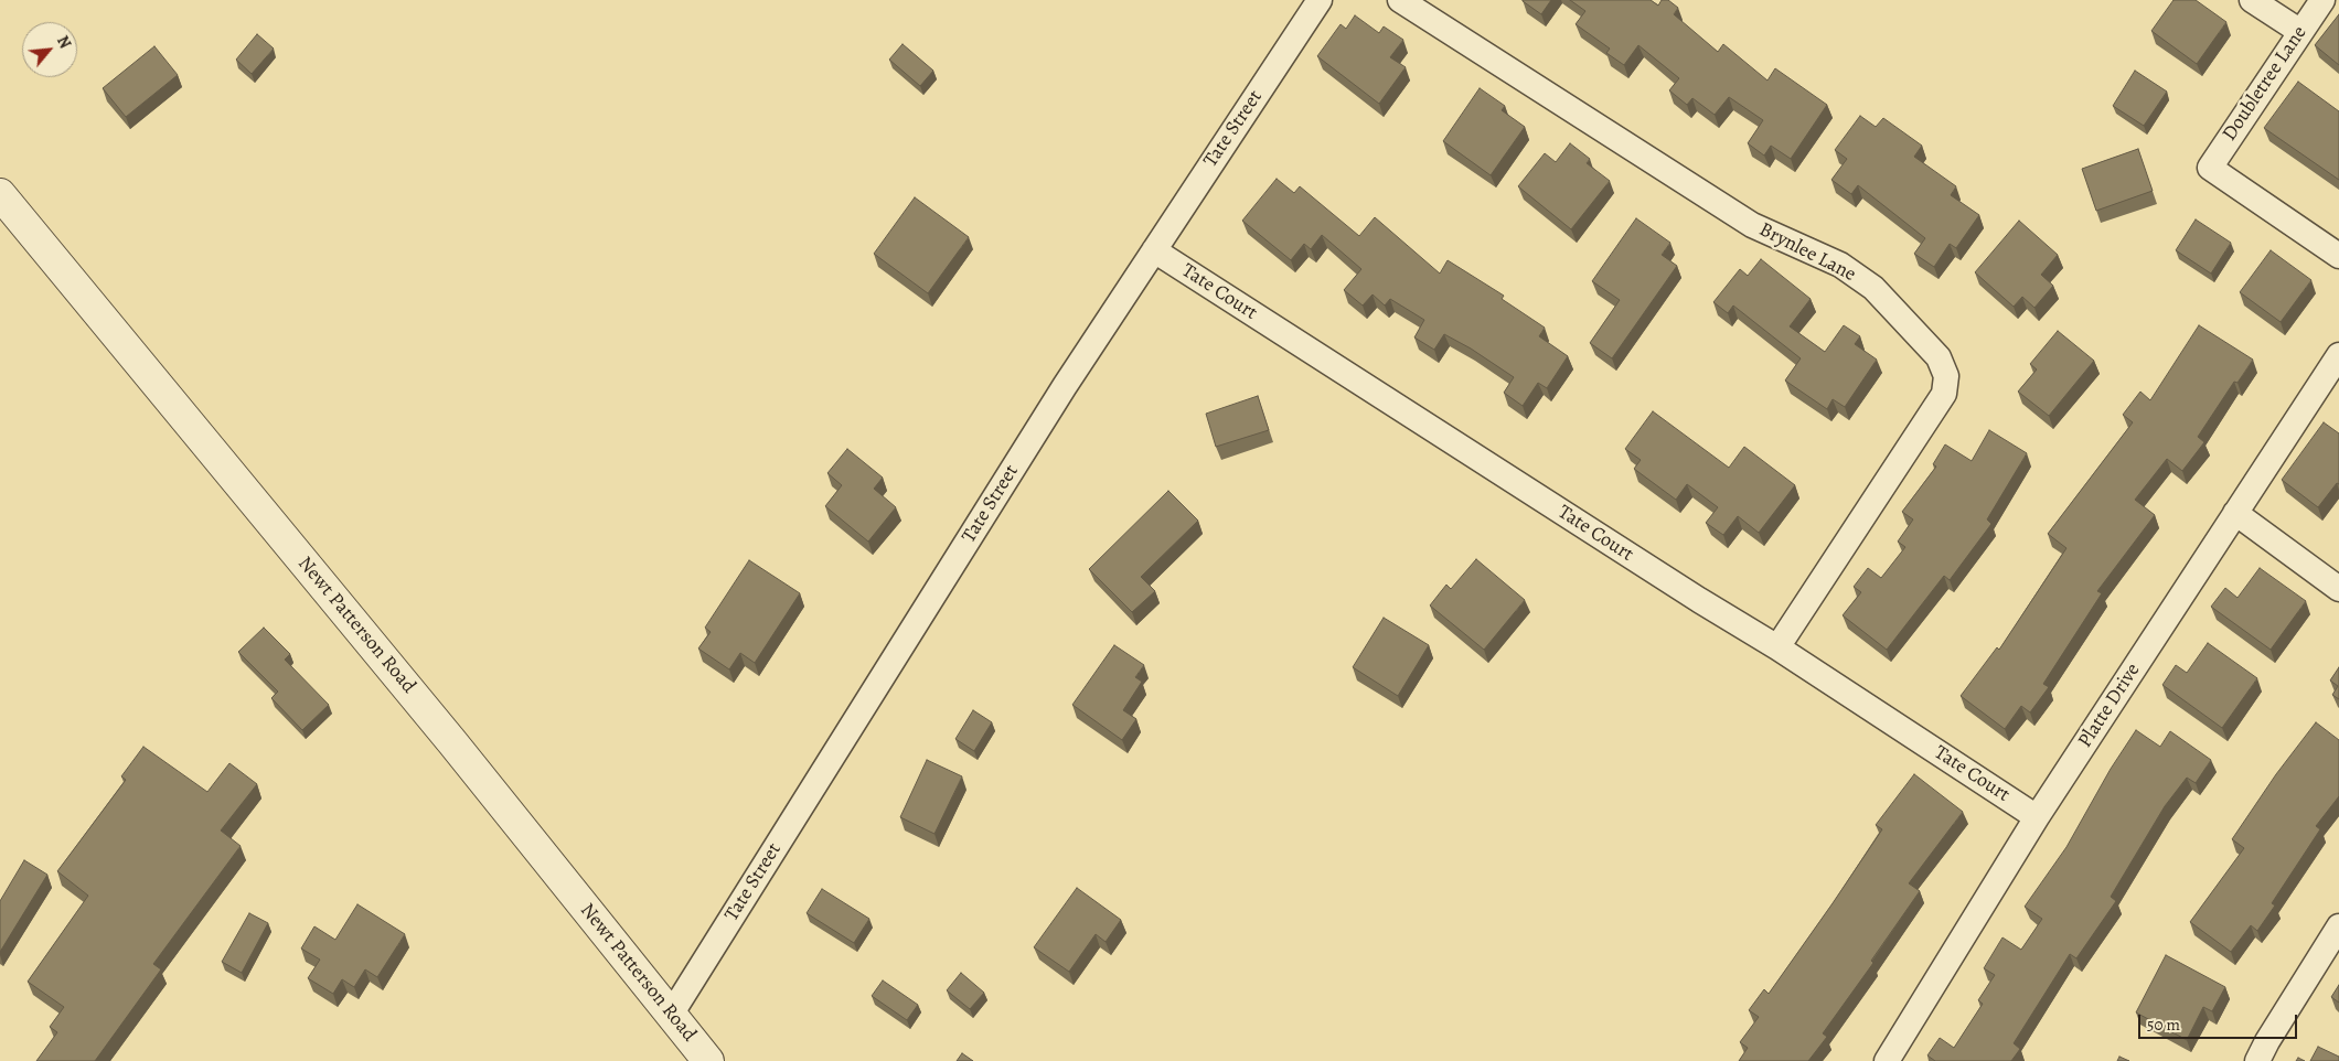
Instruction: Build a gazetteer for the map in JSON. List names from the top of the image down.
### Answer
{
  "streets": {
    "street": [
      "Doubletree Lane",
      "Tate Street",
      "Brynlee Lane",
      "Tate Court",
      "Newt Patterson Road",
      "Platte Drive"
    ]
  },
  "crossings": [
    ["Tate Street", "Tate Court"],
    ["Tate Street", "Newt Patterson Road"],
    ["Brynlee Lane", "Tate Court"],
    ["Tate Court", "Platte Drive"]
  ],
  "scale_bar": "50 m",
  "north": "top right"
}
